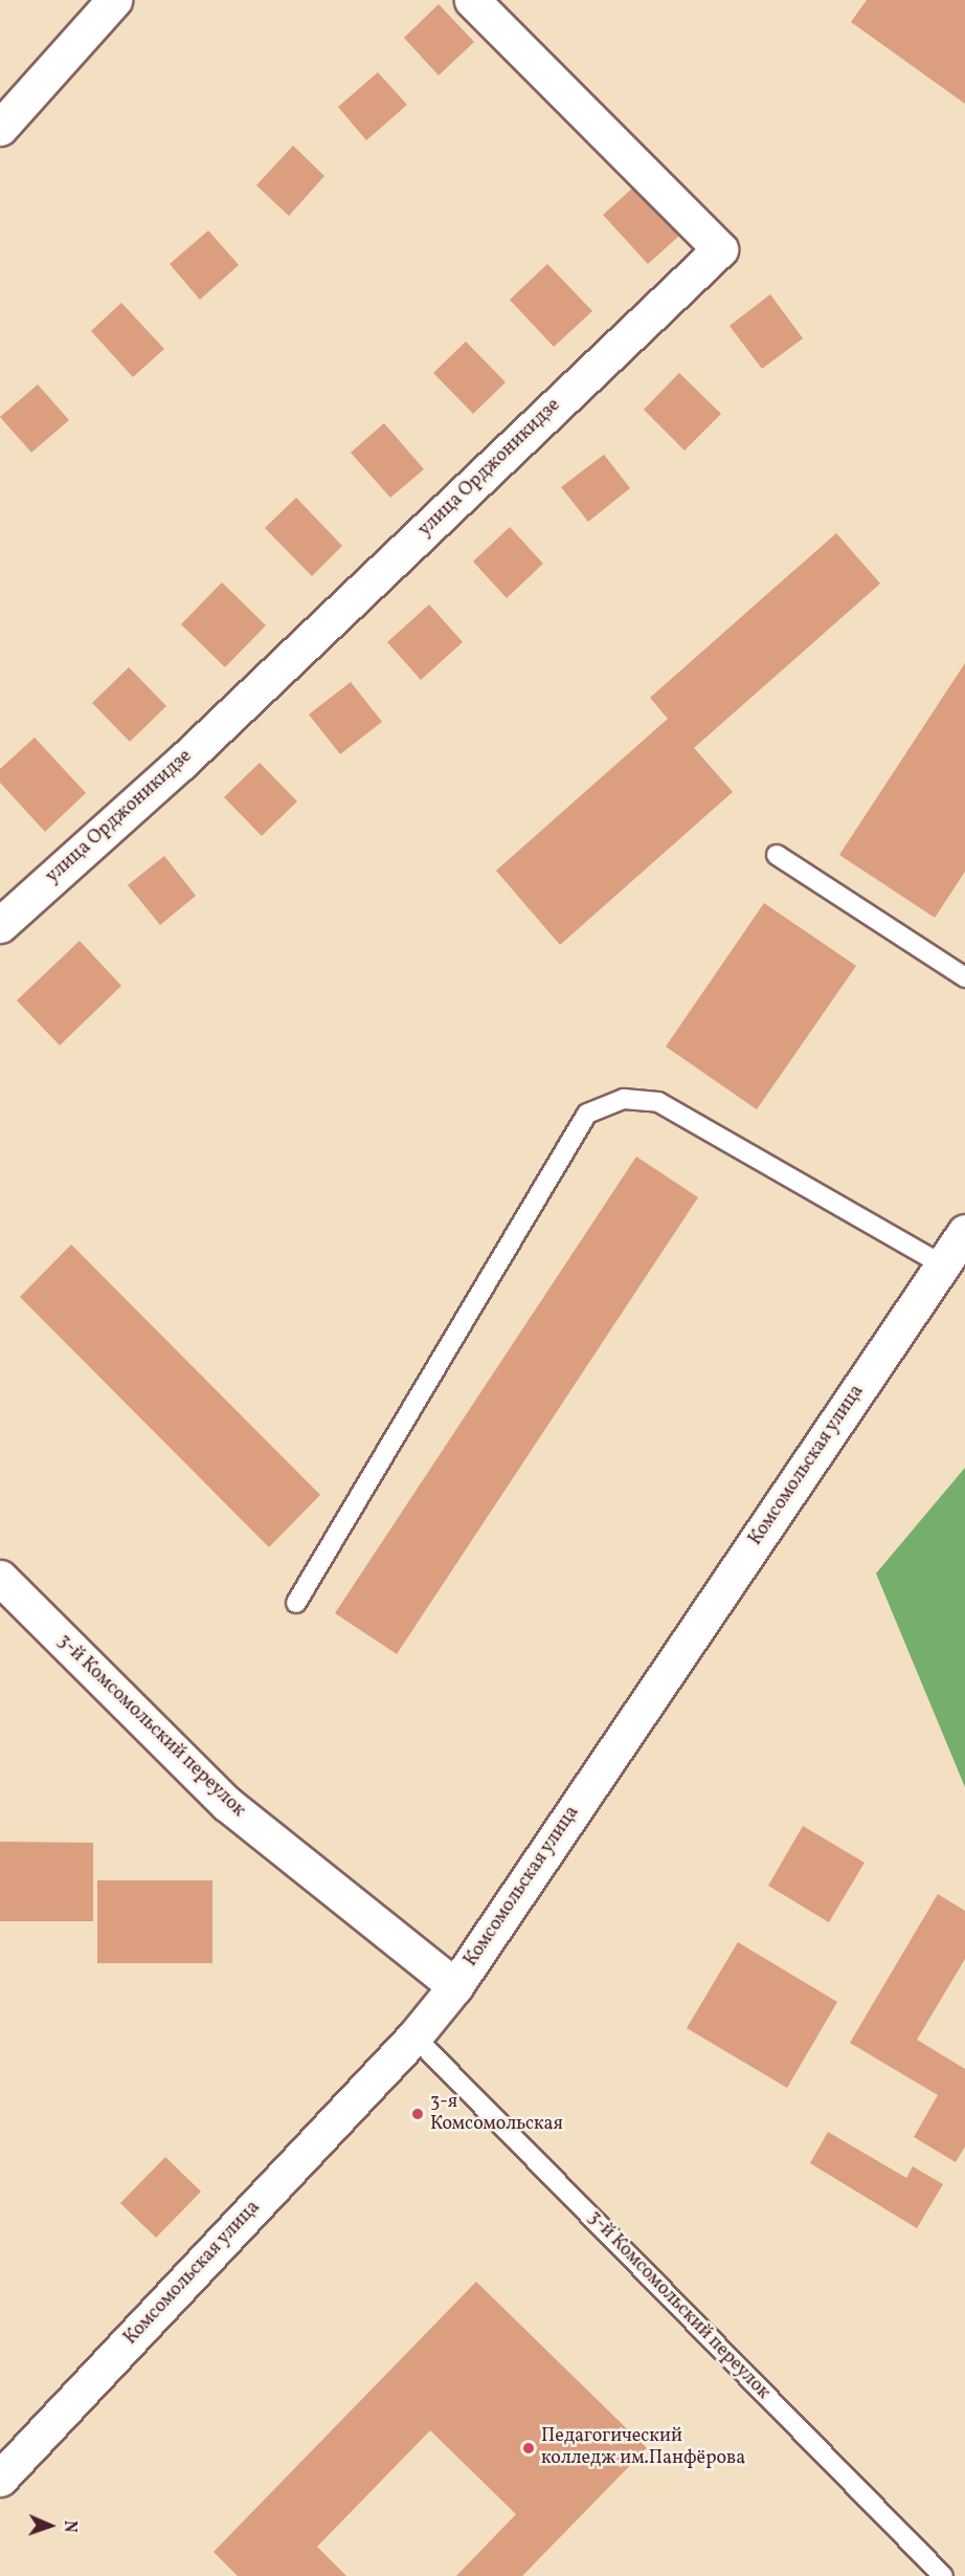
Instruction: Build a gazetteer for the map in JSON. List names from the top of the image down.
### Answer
{
  "streets": {
    "street": ["улица Орджоникидзе", "Комсомольская улица", "3-й Комсомольский переулок"]
  },
  "crossings": [
    ["Комсомольская улица", "3-й Комсомольский переулок"]
  ],
  "places": ["3-я Комсомольская", "Педагогический колледж им.Панфёрова"],
  "north": "right"
}
